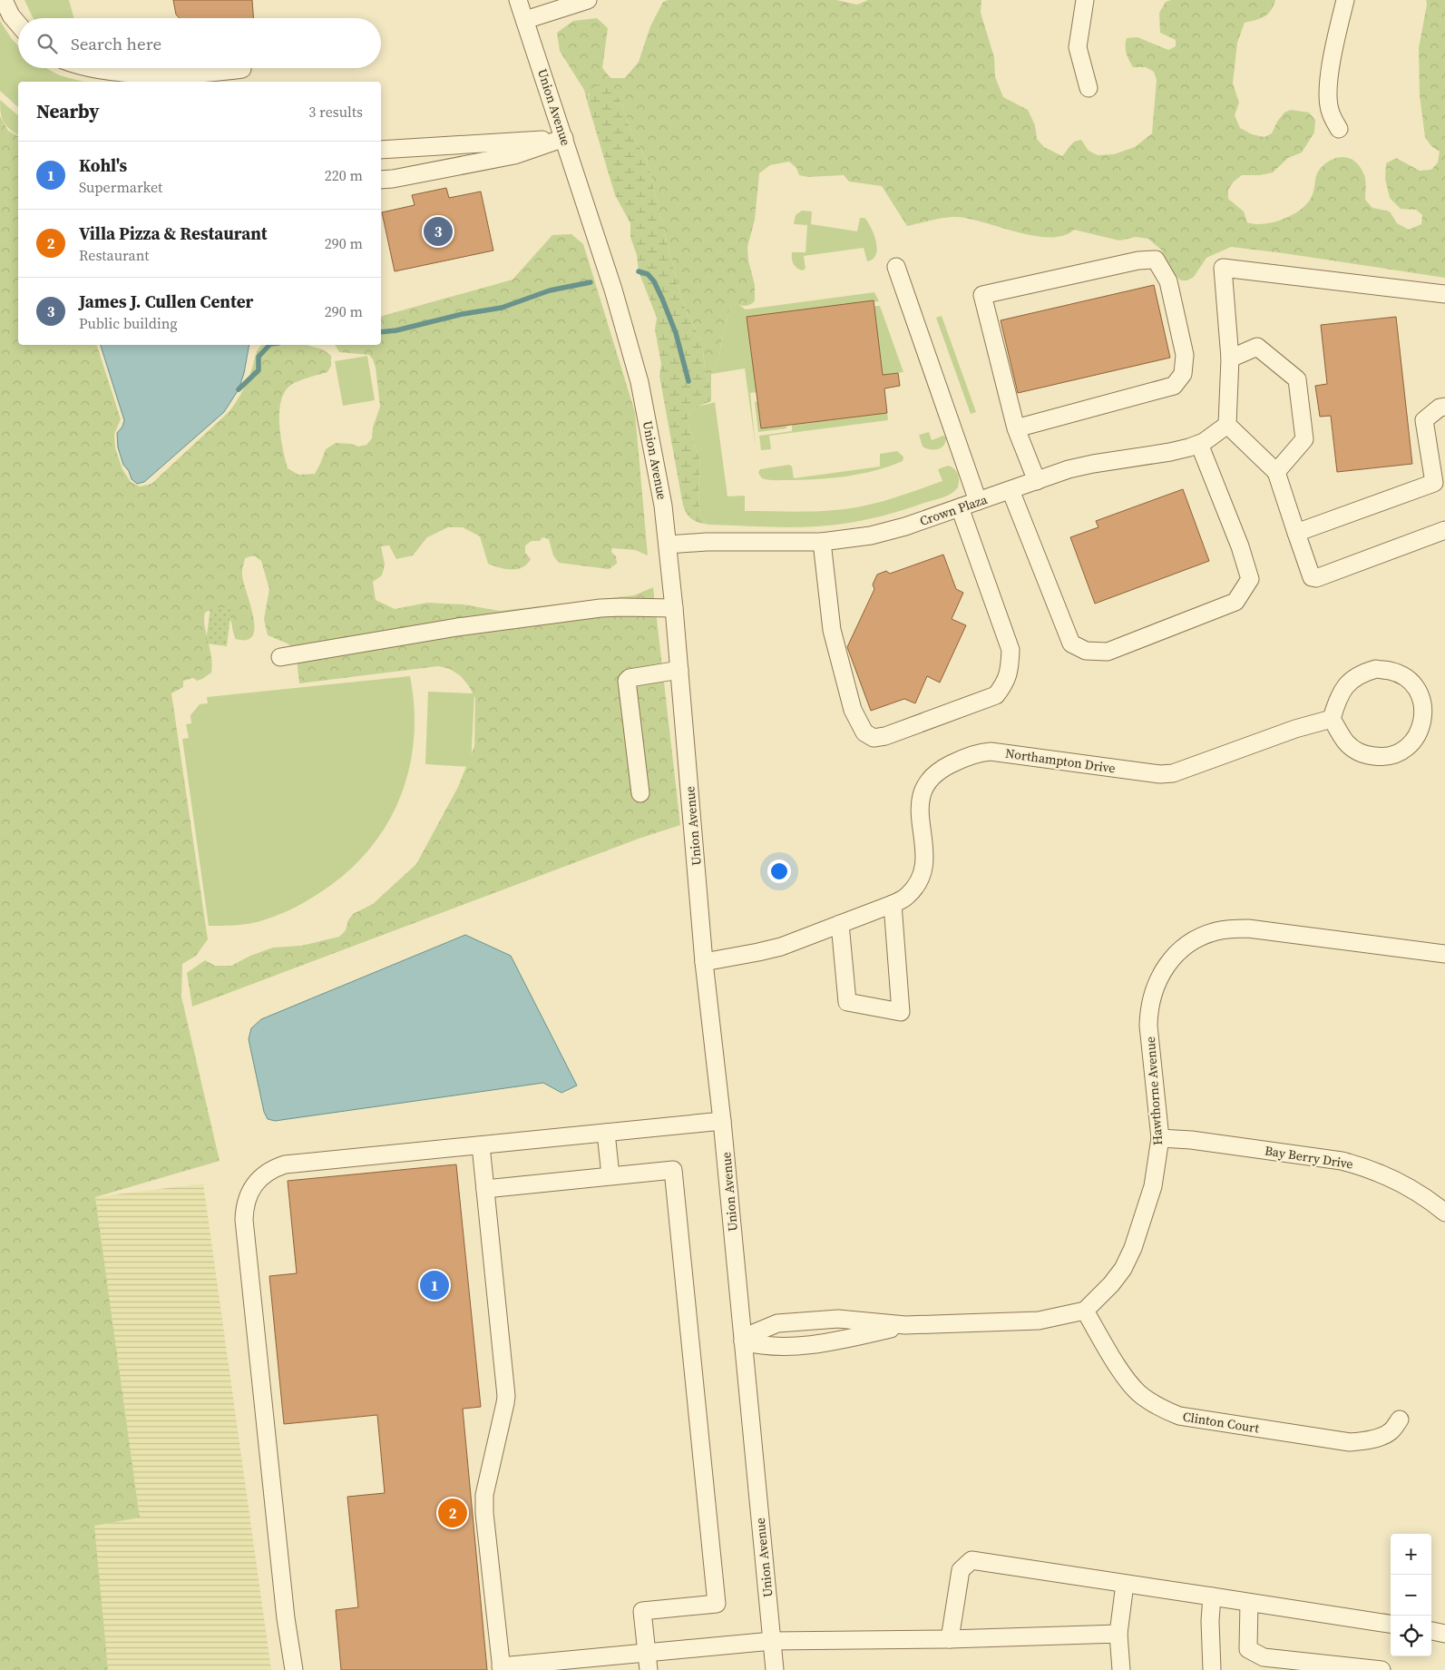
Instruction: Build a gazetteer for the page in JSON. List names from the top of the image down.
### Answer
{
  "streets": {
    "street": [
      "Union Avenue",
      "Crown Plaza",
      "Northampton Drive",
      "Hawthorne Avenue",
      "Bay Berry Drive",
      "Clinton Court"
    ]
  },
  "crossings": [
    ["Union Avenue", "Crown Plaza"],
    ["Union Avenue", "Northampton Drive"],
    ["Hawthorne Avenue", "Bay Berry Drive"],
    ["Hawthorne Avenue", "Clinton Court"]
  ],
  "page": {
    "search": "Search here",
    "heading": ["Nearby", "3 results"],
    "list": [
      {
        "mark": "1",
        "name": "Kohl's",
        "note": "Supermarket",
        "value": "220 m"
      },
      {
        "mark": "2",
        "name": "Villa Pizza & Restaurant",
        "note": "Restaurant",
        "value": "290 m"
      },
      {
        "mark": "3",
        "name": "James J. Cullen Center",
        "note": "Public building",
        "value": "290 m"
      }
    ],
    "pins": ["3", "1", "2"],
    "map_buttons": ["+", "−"]
  }
}
